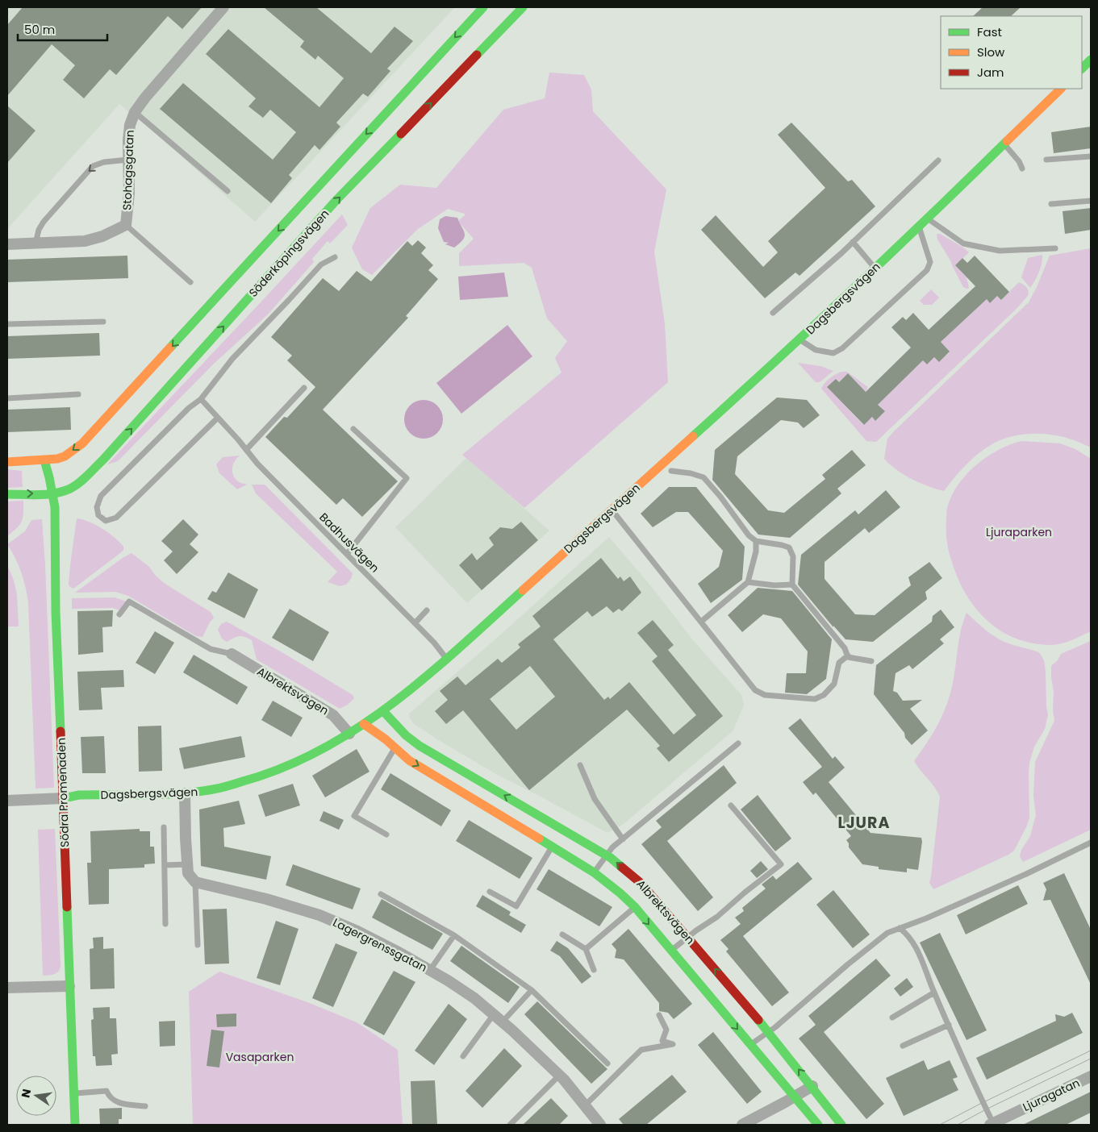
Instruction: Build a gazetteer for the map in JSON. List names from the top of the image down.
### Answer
{
  "streets": {
    "main road": [
      "Söderköpingsvägen",
      "Dagsbergsvägen",
      "Albrektsvägen",
      "Södra Promenaden"
    ],
    "street": ["Stohagsgatan", "Lagergrenssgatan", "Ljuragatan"],
    "lane": ["Badhusvägen"]
  },
  "crossings": [
    ["Söderköpingsvägen", "Södra Promenaden"],
    ["Dagsbergsvägen", "Badhusvägen"],
    ["Dagsbergsvägen", "Albrektsvägen"],
    ["Dagsbergsvägen", "Södra Promenaden"]
  ],
  "districts": ["LJURA"],
  "parks": ["Ljuraparken", "Vasaparken"],
  "legend": ["Fast", "Slow", "Jam"],
  "scale_bar": "50 m",
  "north": "left"
}
